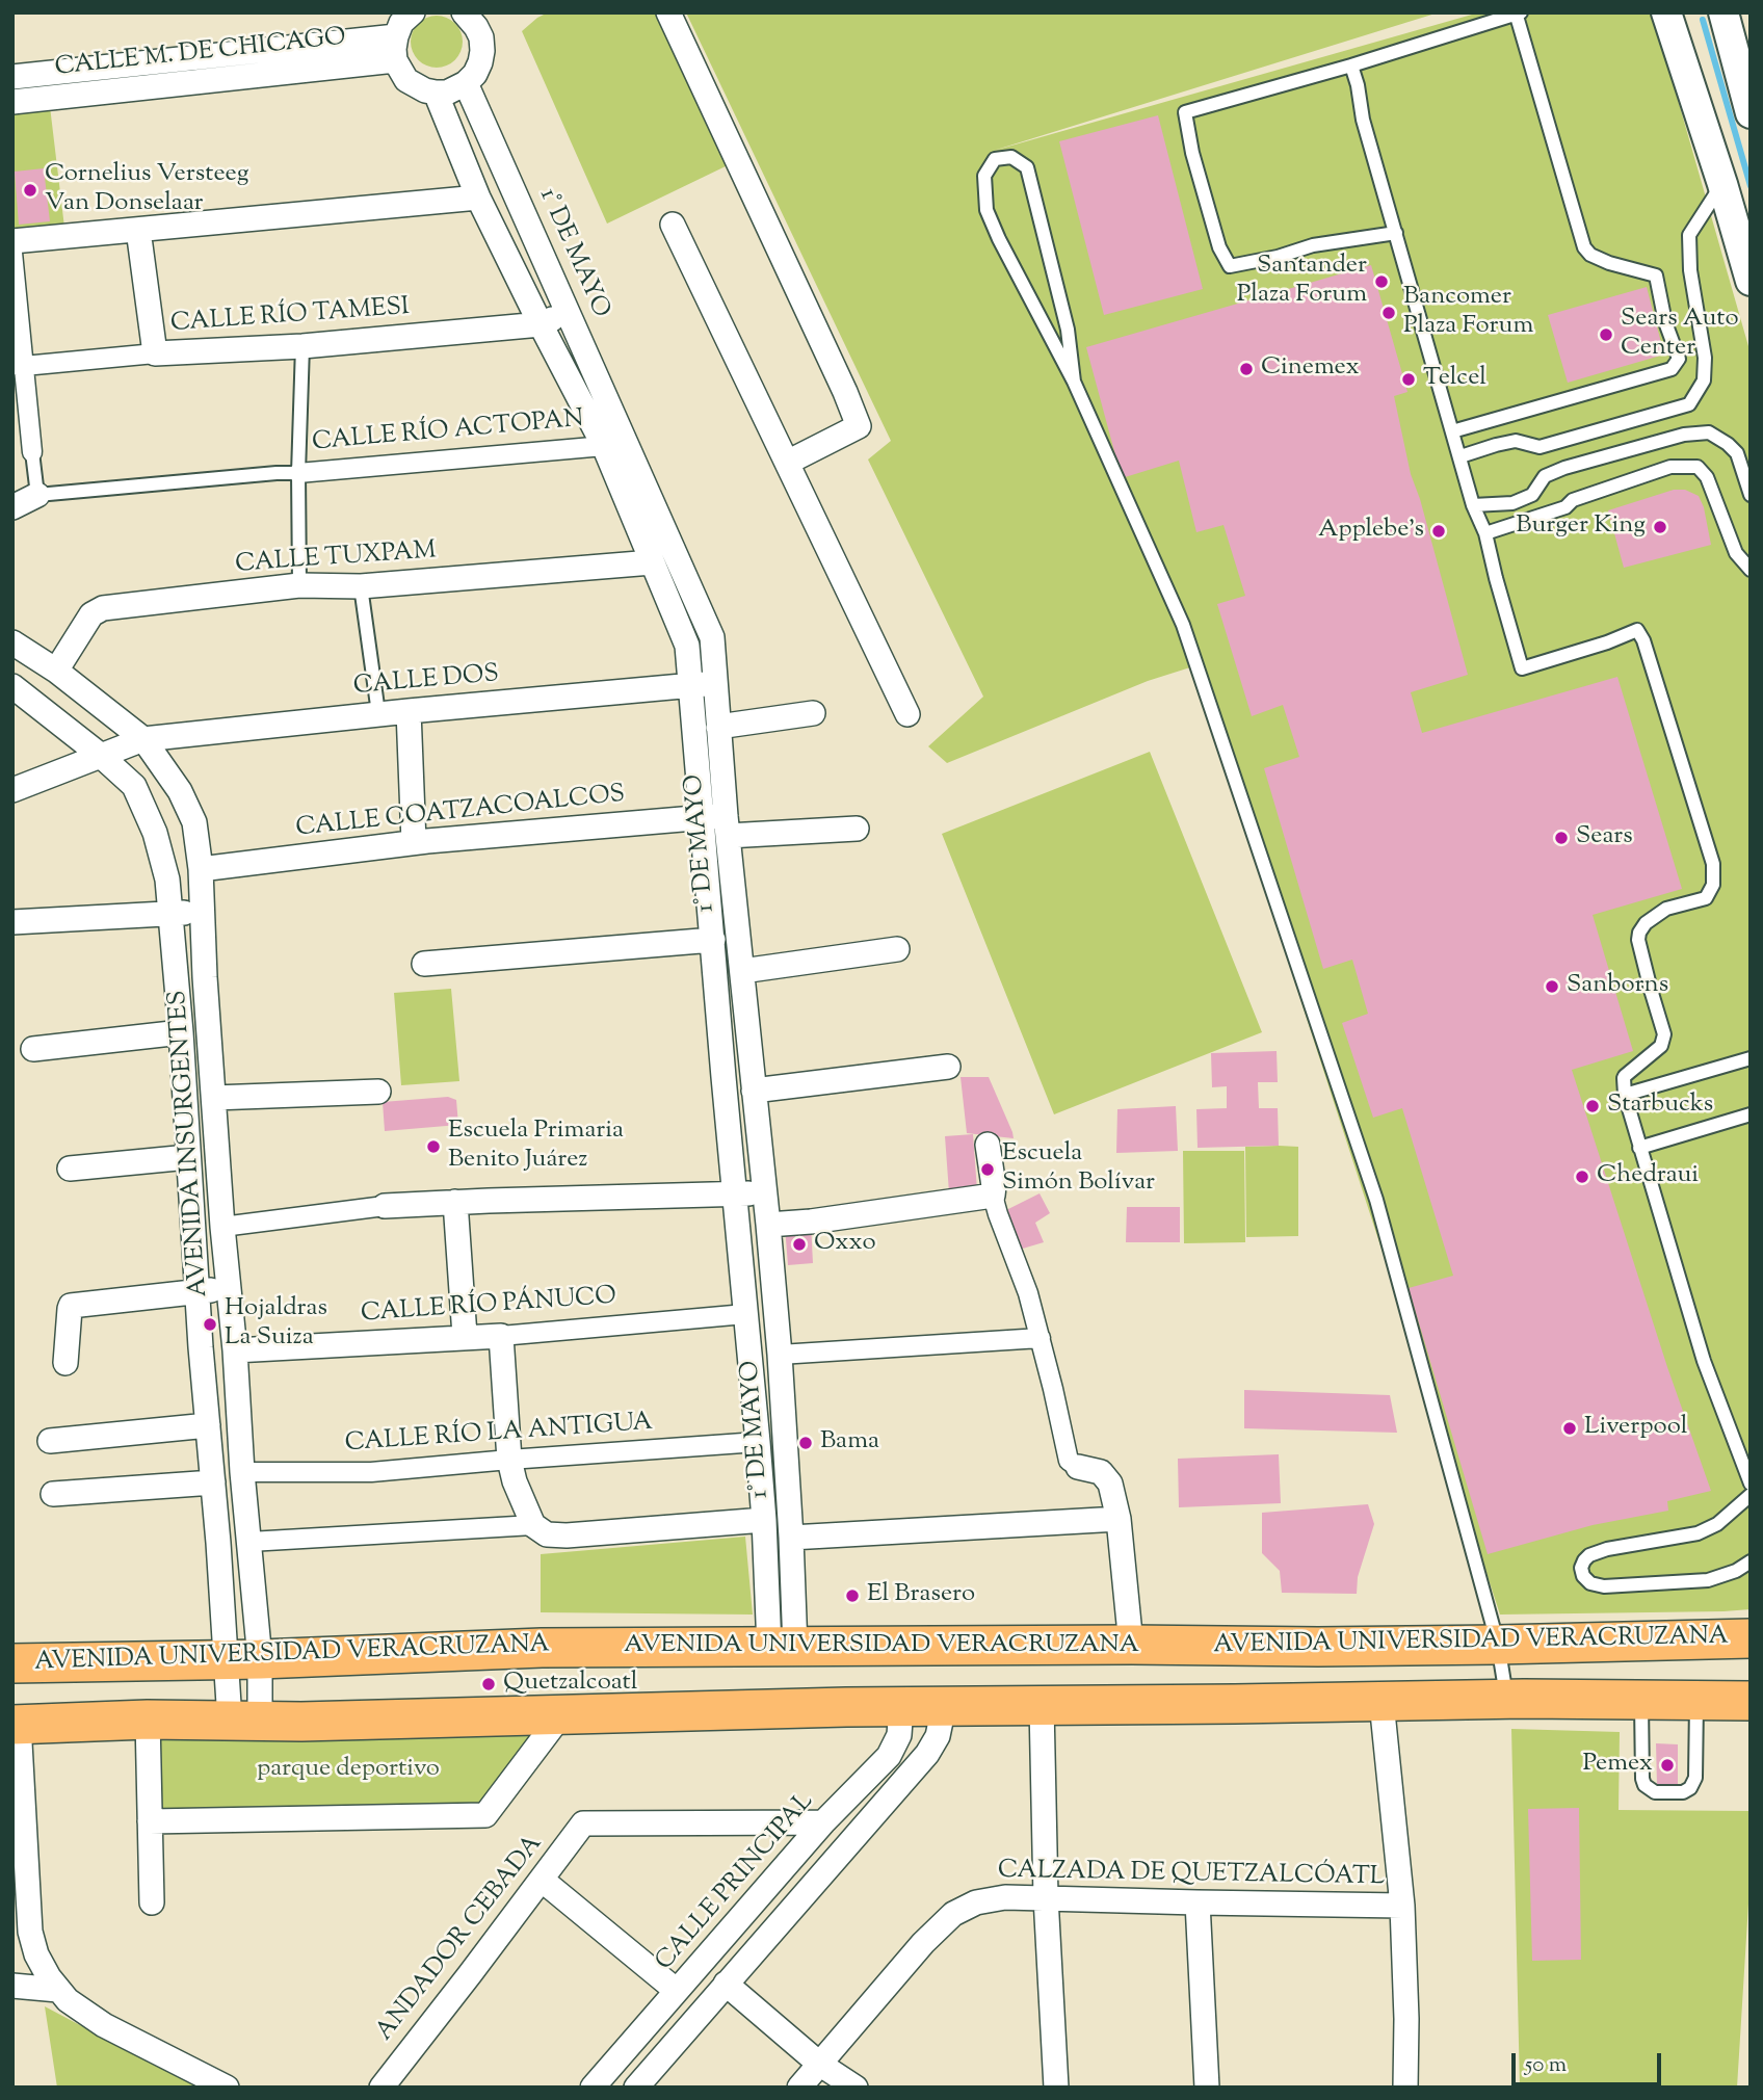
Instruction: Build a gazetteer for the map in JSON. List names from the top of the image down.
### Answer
{
  "streets": {
    "main road": ["AVENIDA UNIVERSIDAD VERACRUZANA"],
    "street": [
      "CALLE M. DE CHICAGO",
      "1° DE MAYO",
      "CALLE RÍO TAMESI",
      "CALLE RÍO ACTOPAN",
      "CALLE TUXPAM",
      "CALLE DOS",
      "CALLE COATZACOALCOS",
      "AVENIDA INSURGENTES",
      "CALLE RÍO PÁNUCO",
      "CALLE RÍO LA ANTIGUA",
      "CALZADA DE QUETZALCÓATL",
      "CALLE PRINCIPAL",
      "ANDADOR CEBADA"
    ]
  },
  "crossings": [
    ["1° DE MAYO", "CALLE RÍO TAMESI"],
    ["1° DE MAYO", "CALLE RÍO ACTOPAN"],
    ["1° DE MAYO", "CALLE TUXPAM"],
    ["1° DE MAYO", "CALLE DOS"],
    ["1° DE MAYO", "CALLE COATZACOALCOS"],
    ["1° DE MAYO", "CALLE RÍO PÁNUCO"],
    ["1° DE MAYO", "CALLE RÍO LA ANTIGUA"],
    ["1° DE MAYO", "AVENIDA UNIVERSIDAD VERACRUZANA"],
    ["CALLE TUXPAM", "AVENIDA INSURGENTES"],
    ["CALLE DOS", "AVENIDA INSURGENTES"],
    ["CALLE COATZACOALCOS", "AVENIDA INSURGENTES"],
    ["AVENIDA INSURGENTES", "CALLE RÍO PÁNUCO"],
    ["AVENIDA INSURGENTES", "CALLE RÍO LA ANTIGUA"],
    ["AVENIDA INSURGENTES", "AVENIDA UNIVERSIDAD VERACRUZANA"],
    ["CALLE PRINCIPAL", "ANDADOR CEBADA"]
  ],
  "parks": ["parque deportivo"],
  "places": [
    "Cornelius Versteeg Van Donselaar",
    "Santander Plaza Forum",
    "Bancomer Plaza Forum",
    "Sears Auto Center",
    "Cinemex",
    "Telcel",
    "Burger King",
    "Applebe's",
    "Sears",
    "Sanborns",
    "Starbucks",
    "Escuela Primaria Benito Juárez",
    "Escuela Simón Bolívar",
    "Chedraui",
    "Oxxo",
    "Hojaldras La Suiza",
    "Liverpool",
    "Bama",
    "El Brasero",
    "Quetzalcoatl",
    "Pemex"
  ],
  "scale_bar": "50 m"
}
